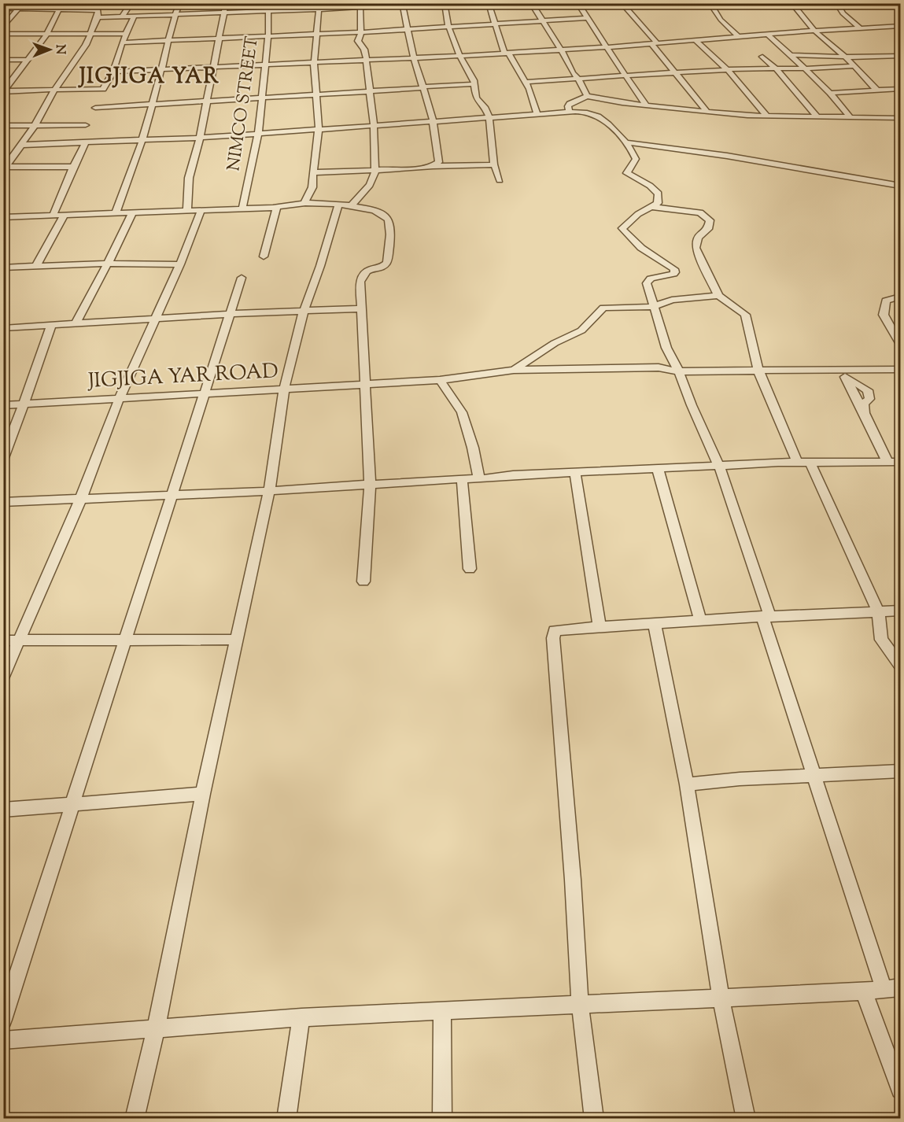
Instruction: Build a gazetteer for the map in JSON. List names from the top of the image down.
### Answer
{
  "streets": {
    "street": ["NIMCO STREET", "JIGJIGA YAR ROAD"]
  },
  "districts": ["JIGJIGA YAR"],
  "north": "right"
}
